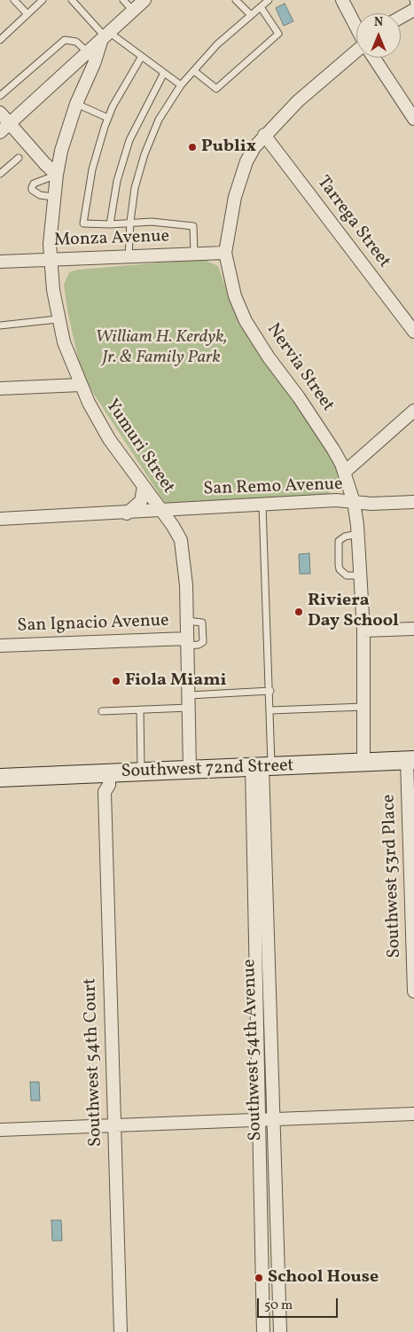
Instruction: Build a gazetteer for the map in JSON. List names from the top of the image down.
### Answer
{
  "streets": {
    "main road": ["Southwest 72nd Street"],
    "street": [
      "Tarrega Street",
      "Monza Avenue",
      "Nervia Street",
      "Yumuri Street",
      "San Remo Avenue",
      "San Ignacio Avenue",
      "Southwest 53rd Place",
      "Southwest 54th Avenue",
      "Southwest 54th Court"
    ]
  },
  "crossings": [
    ["Tarrega Street", "Nervia Street"],
    ["Monza Avenue", "Nervia Street"],
    ["Monza Avenue", "Yumuri Street"],
    ["Nervia Street", "San Remo Avenue"],
    ["Nervia Street", "Southwest 72nd Street"],
    ["Yumuri Street", "San Remo Avenue"],
    ["Yumuri Street", "San Ignacio Avenue"],
    ["Yumuri Street", "Southwest 72nd Street"],
    ["Southwest 72nd Street", "Southwest 53rd Place"],
    ["Southwest 72nd Street", "Southwest 54th Avenue"],
    ["Southwest 72nd Street", "Southwest 54th Court"]
  ],
  "parks": ["William H. Kerdyk, Jr. & Family Park"],
  "places": [
    "Publix",
    "Riviera Day School",
    "Fiola Miami",
    "School House"
  ],
  "scale_bar": "50 m",
  "north": "top"
}
